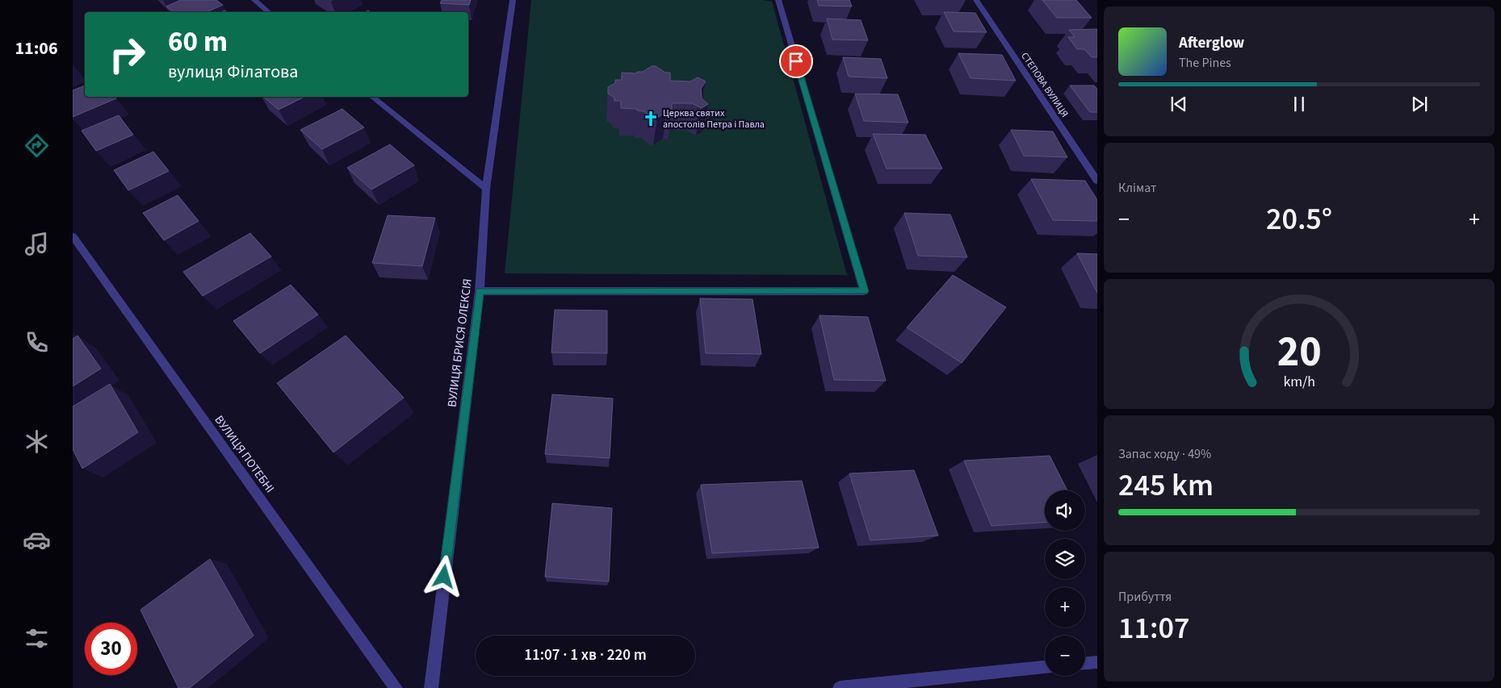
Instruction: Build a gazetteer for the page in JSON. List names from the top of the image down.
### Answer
{
  "streets": {
    "street": ["СТЕПОВА ВУЛИЦЯ", "ВУЛИЦЯ БРИСЯ ОЛЕКСІЯ", "ВУЛИЦЯ ПОТЕБНІ"]
  },
  "places": {
    "church": ["Церква святих апостолів Петра і Павла"]
  },
  "page": {
    "tabs": "11:06",
    "turn": ["60 m", "вулиця Філатова"],
    "song": ["Afterglow", "The Pines"],
    "tile": [
      "Клімат",
      ["Запас ходу · 49%", "245 km"],
      ["Прибуття", "11:07"]
    ],
    "heat": ["−", "20.5°", "+"],
    "map_buttons": ["+", "−"],
    "limit": "30",
    "trip": "11:07 · 1 хв · 220 m",
    "gauge": ["20", "km/h"]
  }
}
